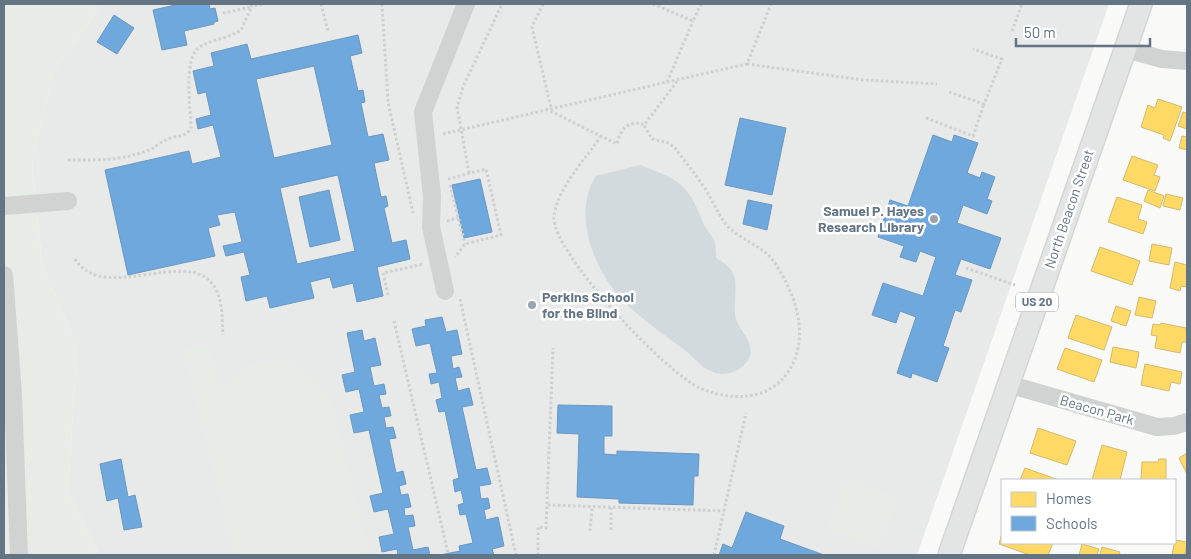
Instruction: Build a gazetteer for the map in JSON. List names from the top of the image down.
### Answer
{
  "streets": {
    "main road": ["North Beacon Street", "US 20"],
    "street": ["Beacon Park"]
  },
  "crossings": [
    ["North Beacon Street", "Beacon Park"]
  ],
  "places": ["Samuel P. Hayes Research Library", "Perkins School for the Blind"],
  "legend": ["Homes", "Schools"],
  "scale_bar": "50 m"
}
